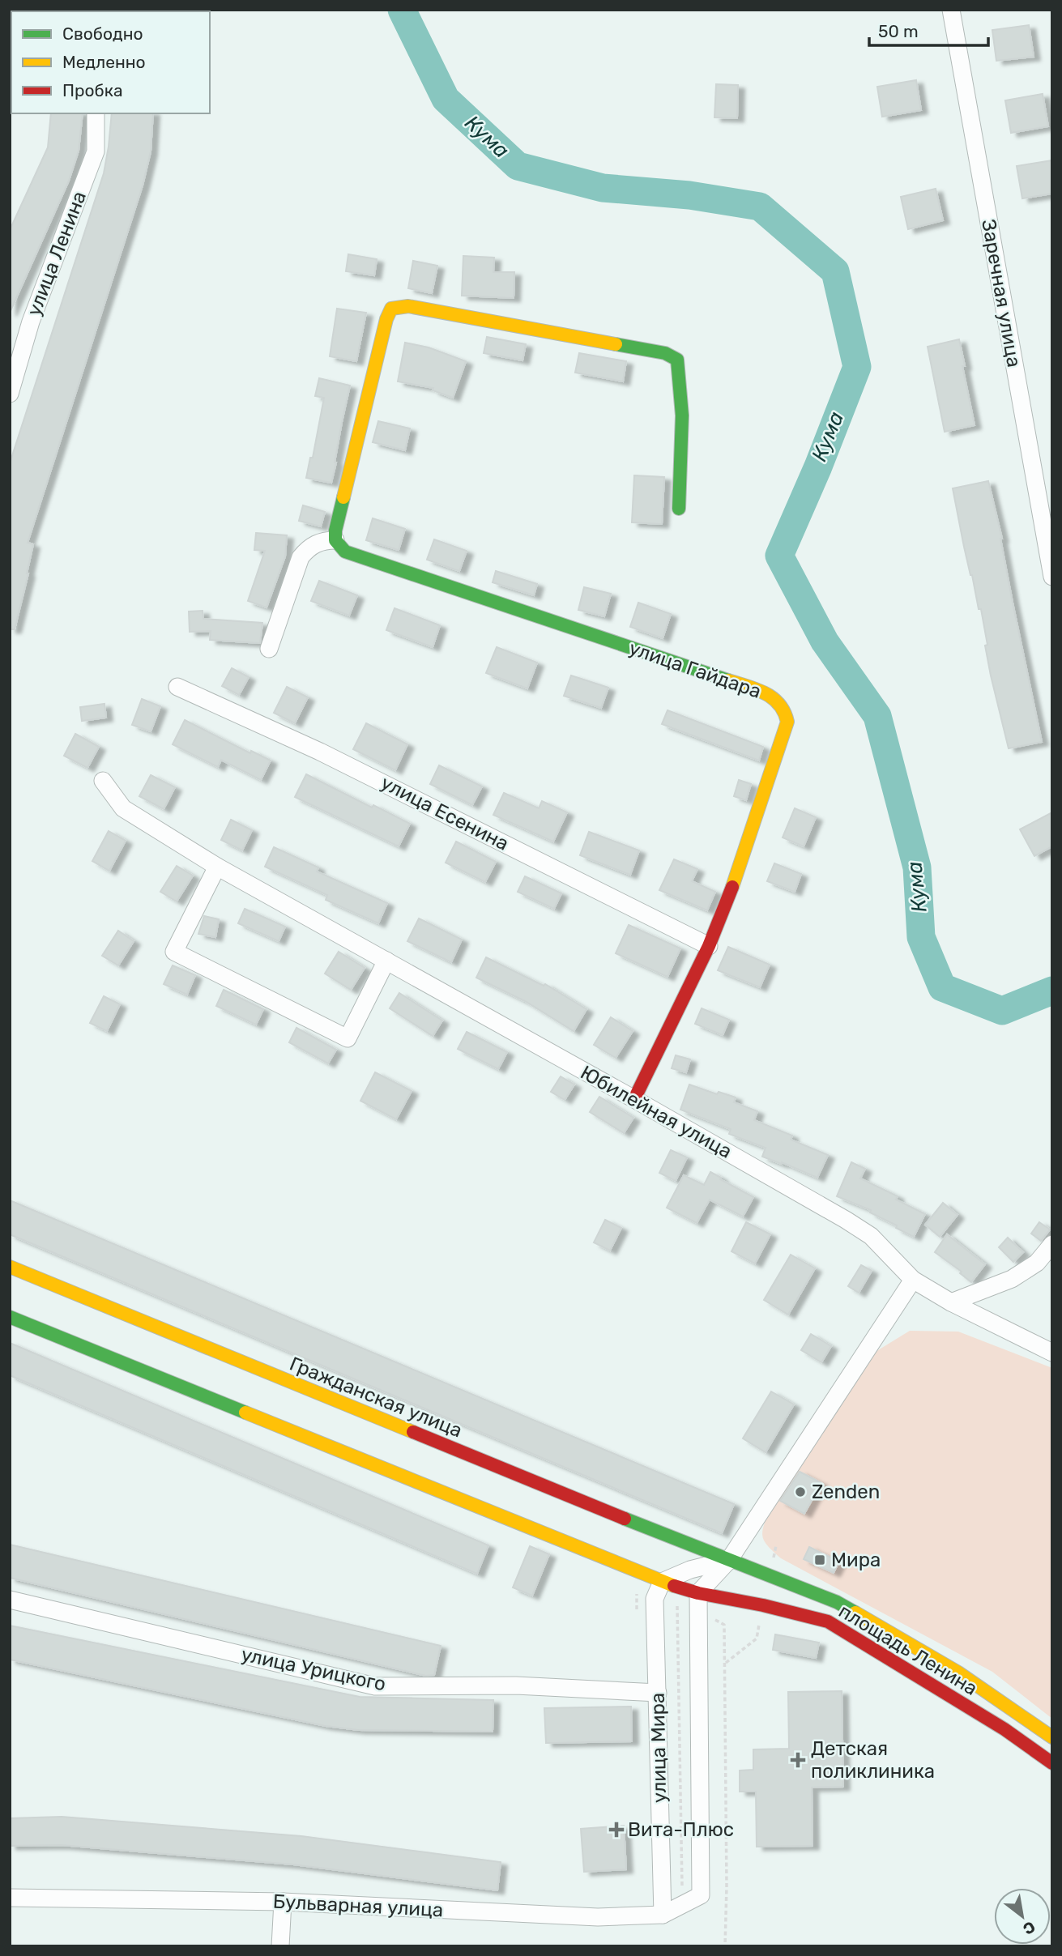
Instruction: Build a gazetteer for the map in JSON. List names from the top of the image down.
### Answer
{
  "streets": {
    "street": [
      "улица Ленина",
      "Заречная улица",
      "улица Гайдара",
      "улица Есенина",
      "Юбилейная улица",
      "Гражданская улица",
      "площадь Ленина",
      "улица Урицкого",
      "улица Мира",
      "Бульварная улица"
    ]
  },
  "crossings": [
    ["улица Гайдара", "улица Есенина"],
    ["улица Гайдара", "Юбилейная улица"],
    ["Гражданская улица", "площадь Ленина"],
    ["площадь Ленина", "улица Мира"],
    ["улица Урицкого", "улица Мира"],
    ["улица Мира", "Бульварная улица"]
  ],
  "water": ["Кума"],
  "places": {
    "other": ["Zenden"],
    "transit": ["Мира"],
    "health": ["Детская поликлиника", "Вита-Плюс"]
  },
  "legend": ["Свободно", "Медленно", "Пробка"],
  "scale_bar": "50 m",
  "north": "bottom right"
}
